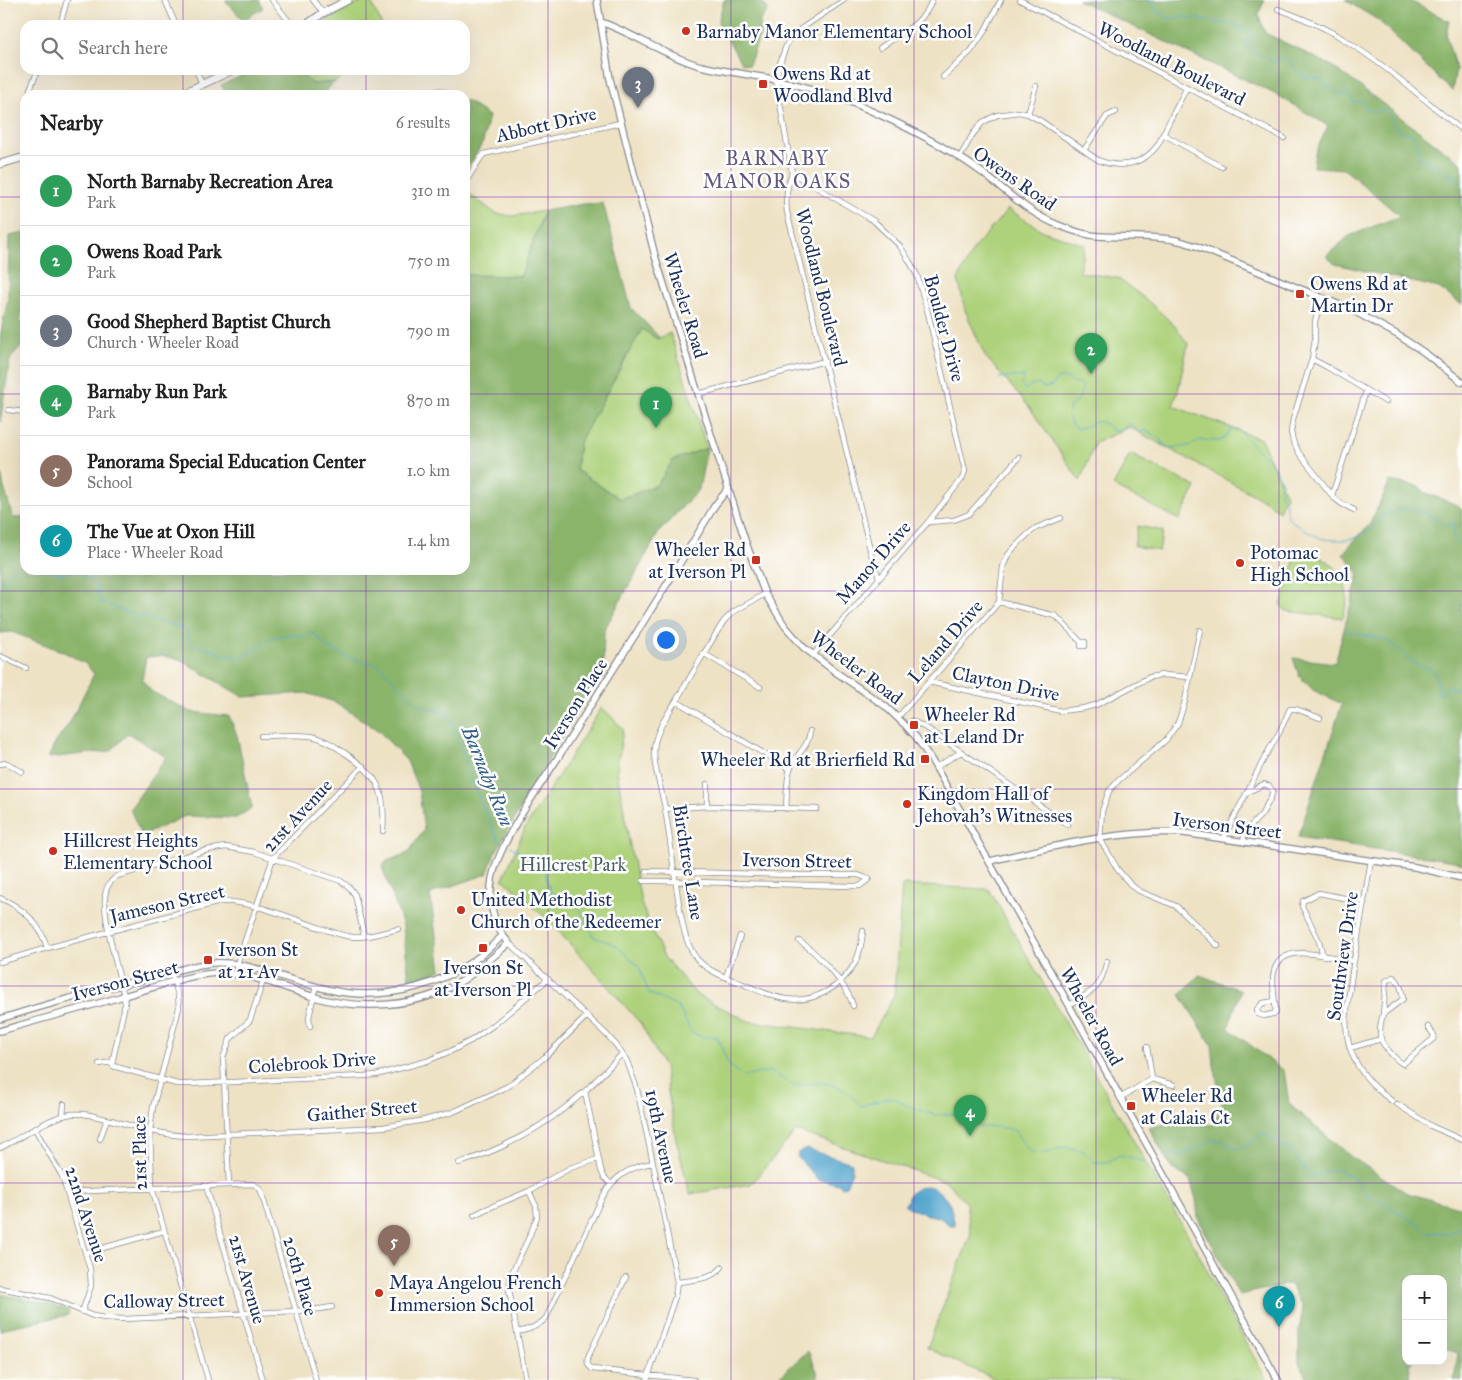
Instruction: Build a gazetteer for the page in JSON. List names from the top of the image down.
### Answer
{
  "streets": {
    "main road": [
      "Owens Road",
      "Wheeler Road",
      "Iverson Place",
      "Iverson Street"
    ],
    "street": [
      "Woodland Boulevard",
      "Abbott Drive",
      "Boulder Drive",
      "Manor Drive",
      "Leland Drive",
      "Clayton Drive",
      "21st Avenue",
      "Birchtree Lane",
      "Jameson Street",
      "Southview Drive",
      "Colebrook Drive",
      "Gaither Street",
      "19th Avenue",
      "21st Place",
      "22nd Avenue",
      "20th Place",
      "Calloway Street"
    ]
  },
  "crossings": [
    ["Woodland Boulevard", "Owens Road"],
    ["Woodland Boulevard", "Boulder Drive"],
    ["Woodland Boulevard", "Manor Drive"],
    ["Abbott Drive", "Wheeler Road"],
    ["Owens Road", "Wheeler Road"],
    ["Wheeler Road", "Manor Drive"],
    ["Wheeler Road", "Leland Drive"],
    ["Wheeler Road", "Iverson Place"],
    ["Wheeler Road", "Iverson Street"],
    ["Wheeler Road", "Birchtree Lane"],
    ["Boulder Drive", "Manor Drive"],
    ["Leland Drive", "Clayton Drive"],
    ["Iverson Place", "Iverson Street"],
    ["Iverson Place", "19th Avenue"],
    ["21st Avenue", "Iverson Street"],
    ["21st Avenue", "Jameson Street"],
    ["21st Avenue", "Calloway Street"],
    ["Iverson Street", "Birchtree Lane"],
    ["Iverson Street", "Southview Drive"],
    ["Iverson Street", "19th Avenue"],
    ["Iverson Street", "21st Place"],
    ["Colebrook Drive", "19th Avenue"],
    ["Colebrook Drive", "21st Place"],
    ["Gaither Street", "19th Avenue"],
    ["Gaither Street", "21st Place"],
    ["Gaither Street", "22nd Avenue"],
    ["21st Place", "Calloway Street"],
    ["22nd Avenue", "Calloway Street"],
    ["20th Place", "Calloway Street"]
  ],
  "districts": ["BARNABY MANOR OAKS"],
  "water": ["Barnaby Run"],
  "parks": ["Hillcrest Park"],
  "places": {
    "other": [
      "Barnaby Manor Elementary School",
      "Potomac High School",
      "Kingdom Hall of Jehovah’s Witnesses",
      "Hillcrest Heights Elementary School",
      "United Methodist Church of the Redeemer",
      "Maya Angelou French Immersion School"
    ],
    "transit": [
      "Owens Rd at Woodland Blvd",
      "Owens Rd at Martin Dr",
      "Wheeler Rd at Iverson Pl",
      "Wheeler Rd at Leland Dr",
      "Wheeler Rd at Brierfield Rd",
      "Iverson St at Iverson Pl",
      "Iverson St at 21 Av",
      "Wheeler Rd at Calais Ct"
    ]
  },
  "page": {
    "search": "Search here",
    "pins": [
      "3",
      "2",
      "1",
      "4",
      "5",
      "6"
    ],
    "heading": ["Nearby", "6 results"],
    "list": [
      {
        "mark": "1",
        "name": "North Barnaby Recreation Area",
        "note": "Park",
        "value": "310 m"
      },
      {
        "mark": "2",
        "name": "Owens Road Park",
        "note": "Park",
        "value": "750 m"
      },
      {
        "mark": "3",
        "name": "Good Shepherd Baptist Church",
        "note": "Church · Wheeler Road",
        "value": "790 m"
      },
      {
        "mark": "4",
        "name": "Barnaby Run Park",
        "note": "Park",
        "value": "870 m"
      },
      {
        "mark": "5",
        "name": "Panorama Special Education Center",
        "note": "School",
        "value": "1.0 km"
      },
      {
        "mark": "6",
        "name": "The Vue at Oxon Hill",
        "note": "Place · Wheeler Road",
        "value": "1.4 km"
      }
    ],
    "map_buttons": ["+", "−"]
  }
}
